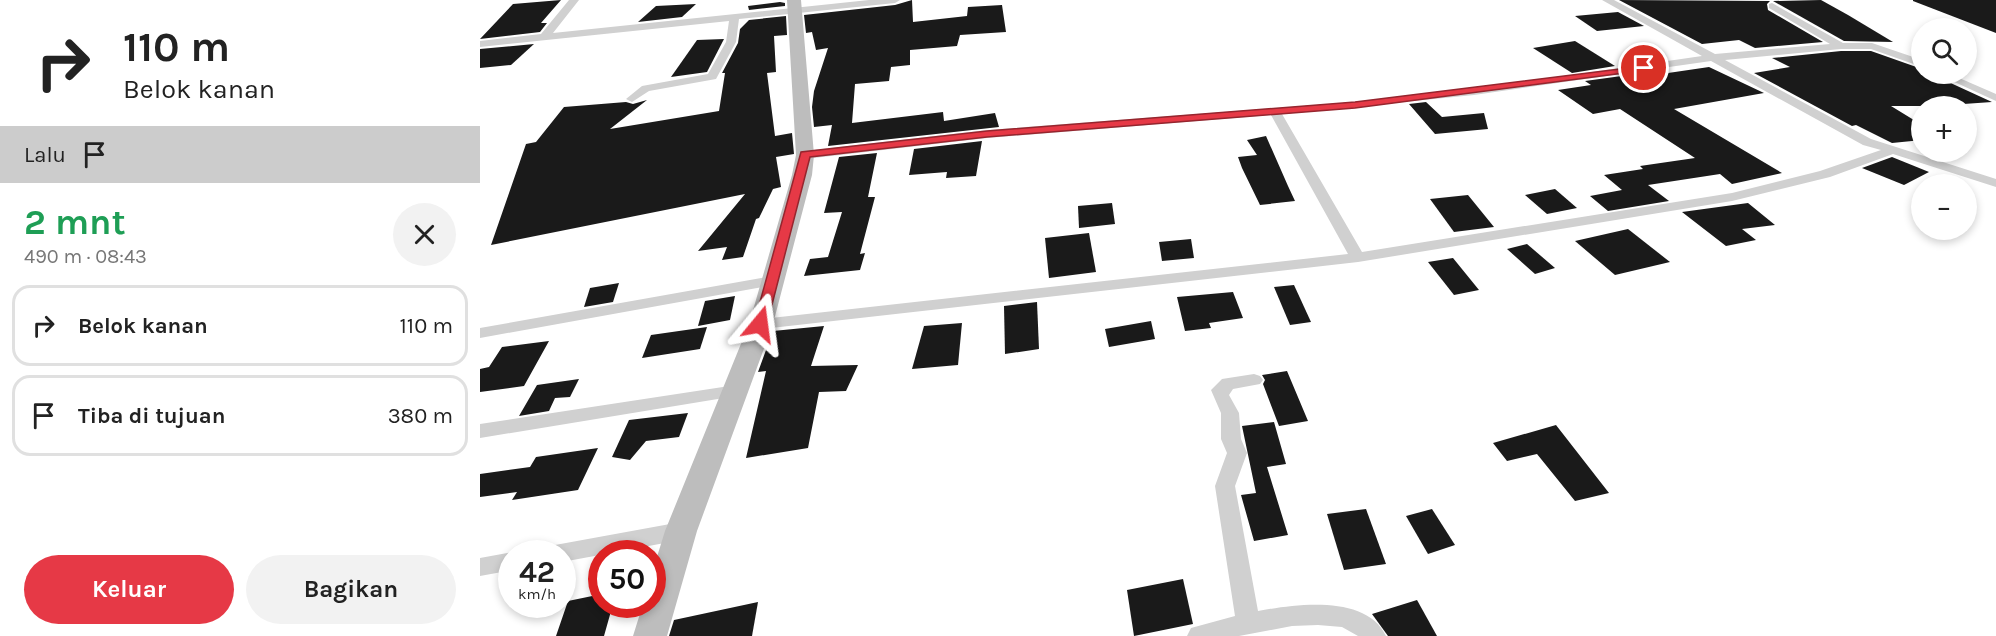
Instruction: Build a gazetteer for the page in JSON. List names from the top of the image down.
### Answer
{
  "page": {
    "turn": ["110 m", "Belok kanan"],
    "map_buttons": ["+", "−"],
    "then": "Lalu",
    "heading": ["2 mnt", "490 m · 08:43"],
    "list": [
      {
        "name": "Belok kanan",
        "value": "110 m"
      },
      {
        "name": "Tiba di tujuan",
        "value": "380 m"
      }
    ],
    "speed": "42 km/h",
    "limit": "50",
    "buttons": ["Keluar", "Bagikan"]
  }
}
